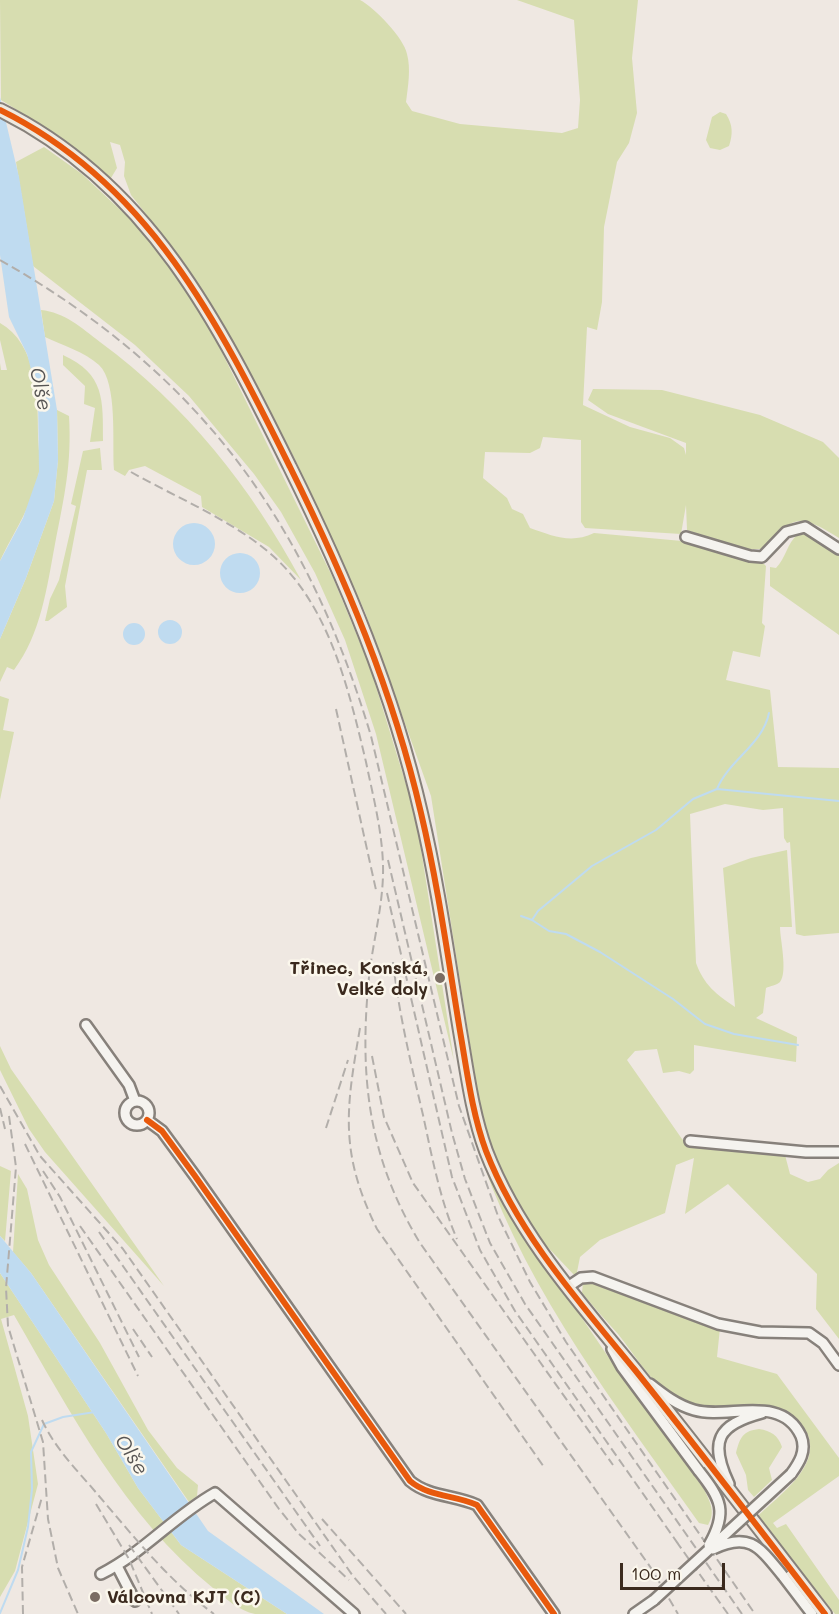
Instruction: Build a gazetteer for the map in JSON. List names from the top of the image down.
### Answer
{
  "water": ["Olše"],
  "places": ["Třinec, Konská, Velké doly", "Válcovna KJT (C)"],
  "scale_bar": "100 m"
}
